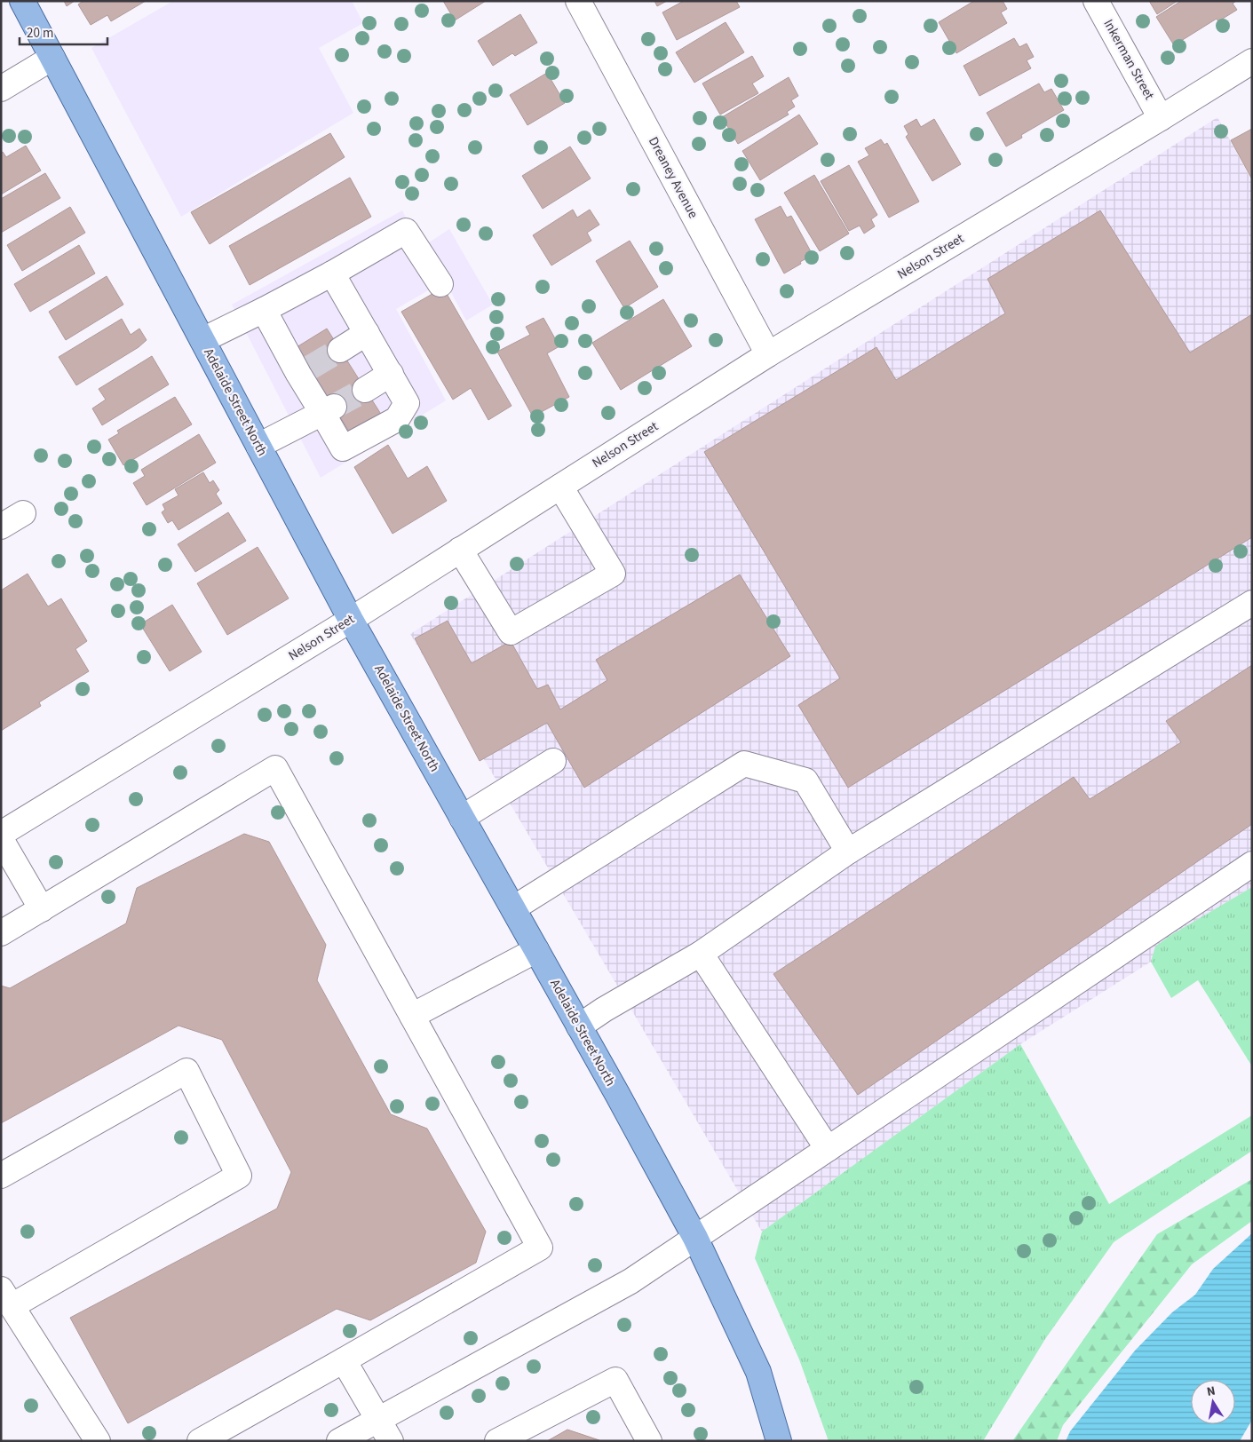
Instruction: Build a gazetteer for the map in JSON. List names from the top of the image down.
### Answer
{
  "streets": {
    "main road": ["Adelaide Street North"],
    "street": ["Inkerman Street", "Dreaney Avenue", "Nelson Street"]
  },
  "crossings": [
    ["Inkerman Street", "Nelson Street"],
    ["Dreaney Avenue", "Nelson Street"],
    ["Nelson Street", "Adelaide Street North"]
  ],
  "scale_bar": "20 m",
  "north": "top"
}
